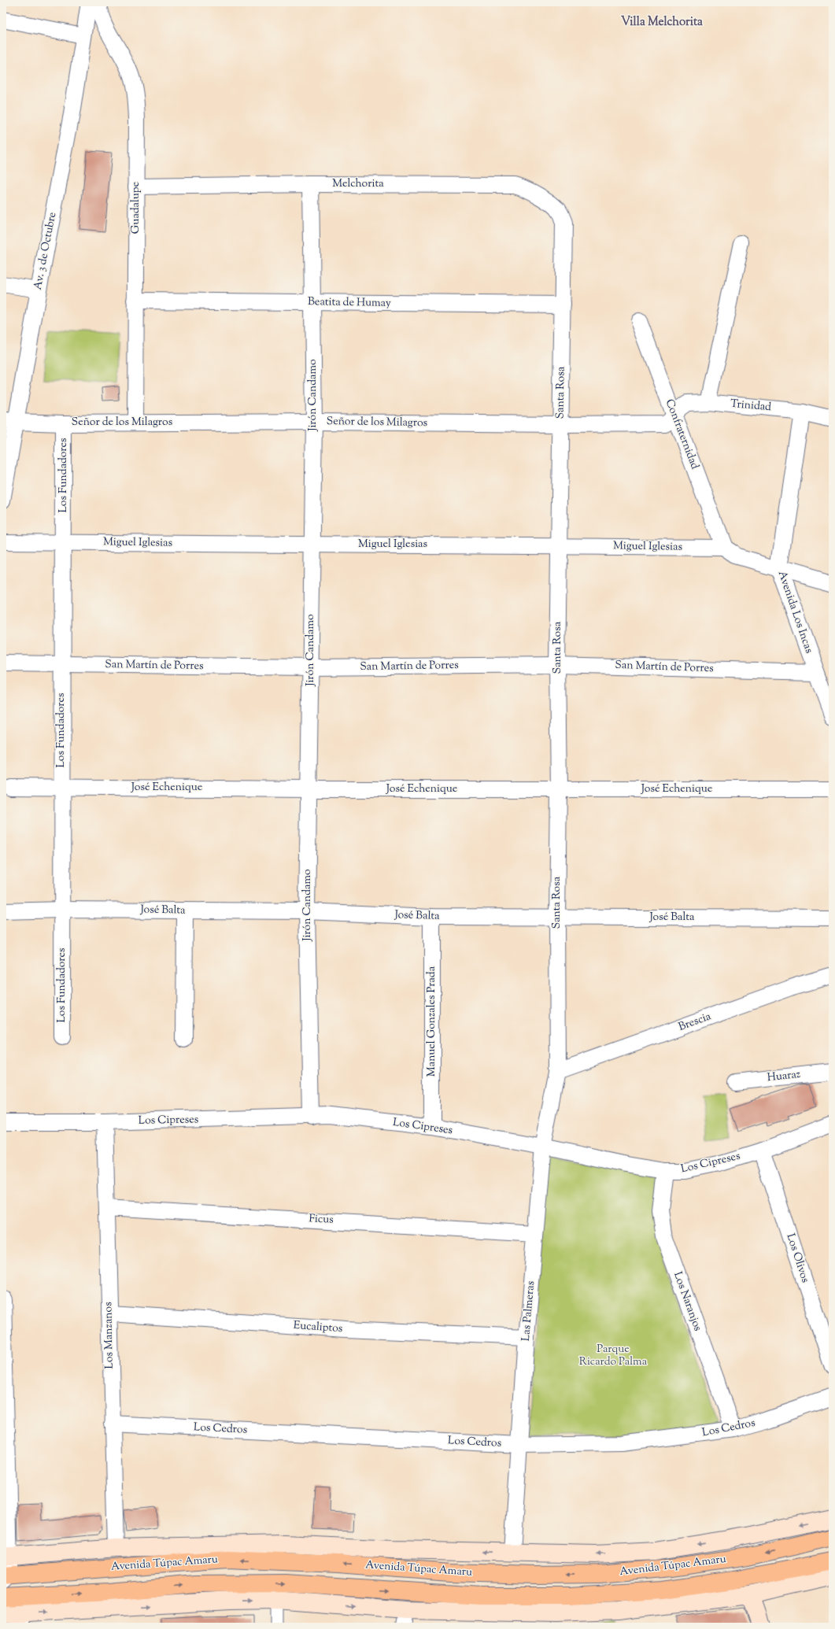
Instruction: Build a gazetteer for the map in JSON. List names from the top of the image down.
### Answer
{
  "streets": {
    "highway": ["Avenida Túpac Amaru"],
    "street": [
      "Melchorita",
      "Guadalupe",
      "Av. 3 de Octubre",
      "Beatita de Humay",
      "Santa Rosa",
      "Jirón Candamo",
      "Trinidad",
      "Señor de los Milagros",
      "Confraternidad",
      "Los Fundadores",
      "Miguel Iglesias",
      "Avenida Los Incas",
      "San Martín de Porres",
      "José Echenique",
      "José Balta",
      "Manuel Gonzales Prada",
      "Brescia",
      "Huaraz",
      "Los Cipreses",
      "Ficus",
      "Los Olivos",
      "Los Naranjos",
      "Las Palmeras",
      "Eucaliptos",
      "Los Manzanos",
      "Los Cedros"
    ]
  },
  "crossings": [
    ["Melchorita", "Guadalupe"],
    ["Melchorita", "Santa Rosa"],
    ["Melchorita", "Jirón Candamo"],
    ["Guadalupe", "Beatita de Humay"],
    ["Guadalupe", "Señor de los Milagros"],
    ["Av. 3 de Octubre", "Señor de los Milagros"],
    ["Beatita de Humay", "Santa Rosa"],
    ["Beatita de Humay", "Jirón Candamo"],
    ["Santa Rosa", "Señor de los Milagros"],
    ["Santa Rosa", "Miguel Iglesias"],
    ["Santa Rosa", "San Martín de Porres"],
    ["Santa Rosa", "José Echenique"],
    ["Santa Rosa", "José Balta"],
    ["Santa Rosa", "Brescia"],
    ["Santa Rosa", "Las Palmeras"],
    ["Jirón Candamo", "Señor de los Milagros"],
    ["Jirón Candamo", "Miguel Iglesias"],
    ["Jirón Candamo", "San Martín de Porres"],
    ["Jirón Candamo", "José Echenique"],
    ["Jirón Candamo", "José Balta"],
    ["Jirón Candamo", "Los Cipreses"],
    ["Trinidad", "Señor de los Milagros"],
    ["Trinidad", "Confraternidad"],
    ["Trinidad", "Avenida Los Incas"],
    ["Señor de los Milagros", "Confraternidad"],
    ["Señor de los Milagros", "Los Fundadores"],
    ["Confraternidad", "Miguel Iglesias"],
    ["Los Fundadores", "Miguel Iglesias"],
    ["Los Fundadores", "San Martín de Porres"],
    ["Los Fundadores", "José Echenique"],
    ["Los Fundadores", "José Balta"],
    ["Avenida Los Incas", "San Martín de Porres"],
    ["José Balta", "Manuel Gonzales Prada"],
    ["Manuel Gonzales Prada", "Los Cipreses"],
    ["Brescia", "Las Palmeras"],
    ["Los Cipreses", "Los Olivos"],
    ["Los Cipreses", "Los Naranjos"],
    ["Los Cipreses", "Las Palmeras"],
    ["Los Cipreses", "Los Manzanos"],
    ["Ficus", "Las Palmeras"],
    ["Ficus", "Los Manzanos"],
    ["Los Naranjos", "Los Cedros"],
    ["Las Palmeras", "Eucaliptos"],
    ["Las Palmeras", "Los Cedros"],
    ["Las Palmeras", "Avenida Túpac Amaru"],
    ["Eucaliptos", "Los Manzanos"],
    ["Los Manzanos", "Los Cedros"],
    ["Los Manzanos", "Avenida Túpac Amaru"]
  ],
  "districts": ["Villa Melchorita"],
  "parks": ["Parque Ricardo Palma"]
}
